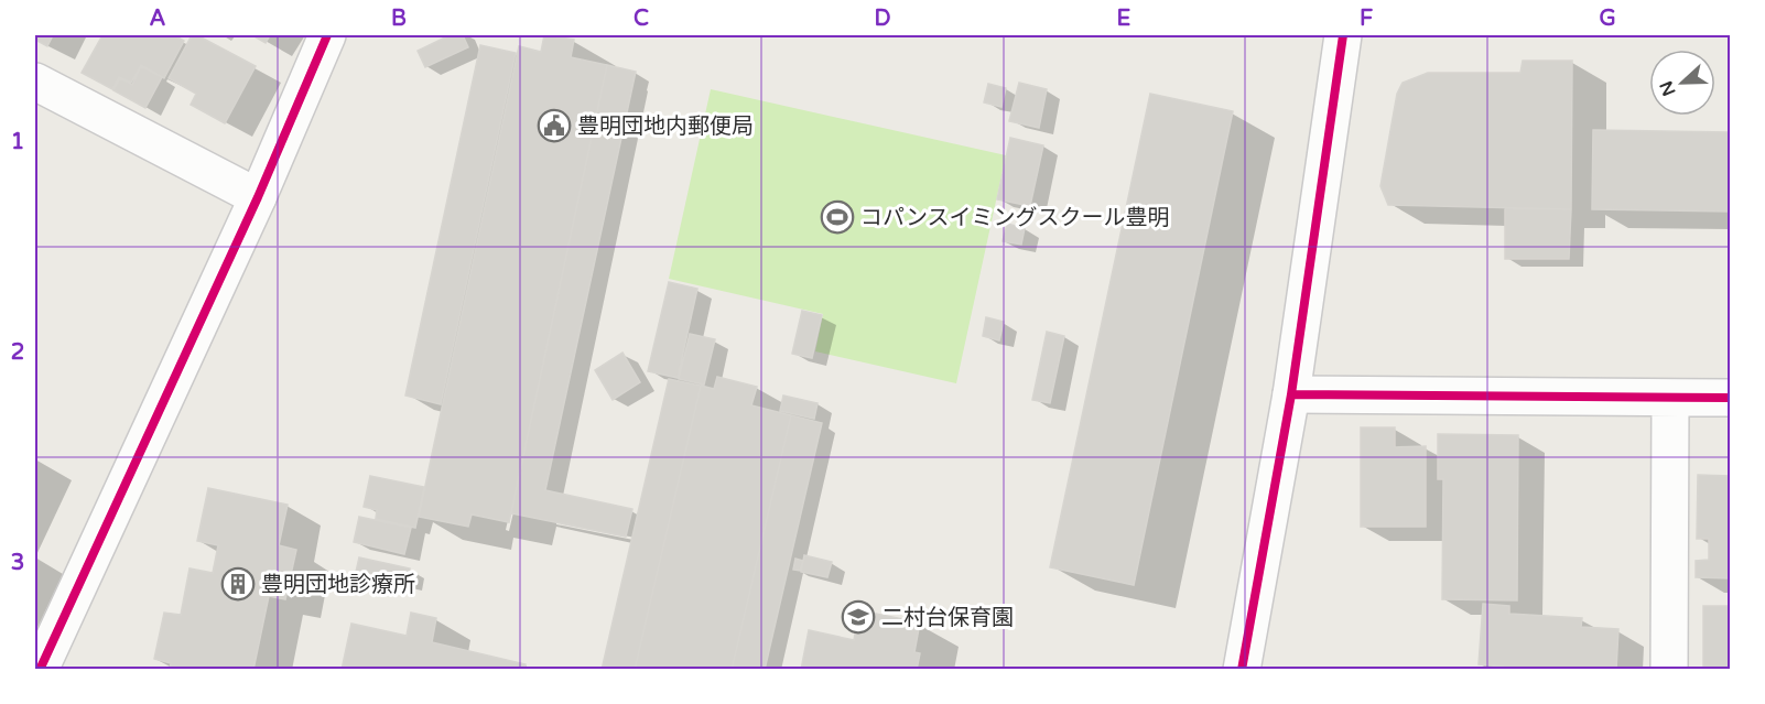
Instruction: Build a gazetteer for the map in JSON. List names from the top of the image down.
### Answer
{
  "places": {
    "public building": ["豊明団地内郵便局"],
    "sports": ["コパンスイミングスクール豊明"],
    "building": ["豊明団地診療所"],
    "school or university": ["二村台保育園"]
  },
  "north": "left",
  "grid": {
    "columns": [
      "A",
      "B",
      "C",
      "D",
      "E",
      "F",
      "G"
    ],
    "rows": ["1", "2", "3"]
  }
}
